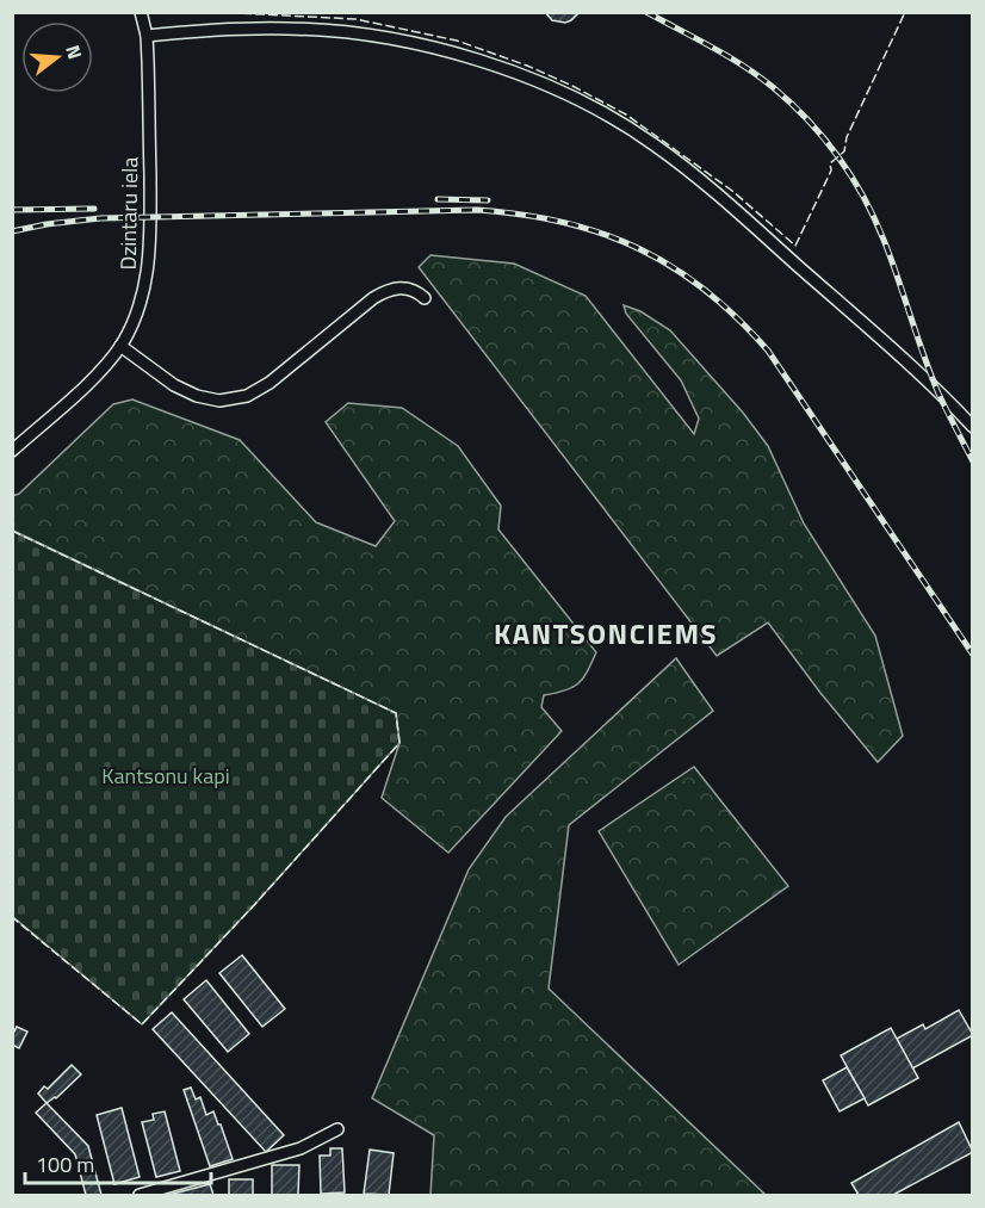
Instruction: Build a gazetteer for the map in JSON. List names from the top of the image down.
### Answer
{
  "streets": {
    "street": ["Dzintaru iela"]
  },
  "districts": ["KANTSONCIEMS"],
  "parks": ["Kantsonu kapi"],
  "scale_bar": "100 m",
  "north": "right"
}
